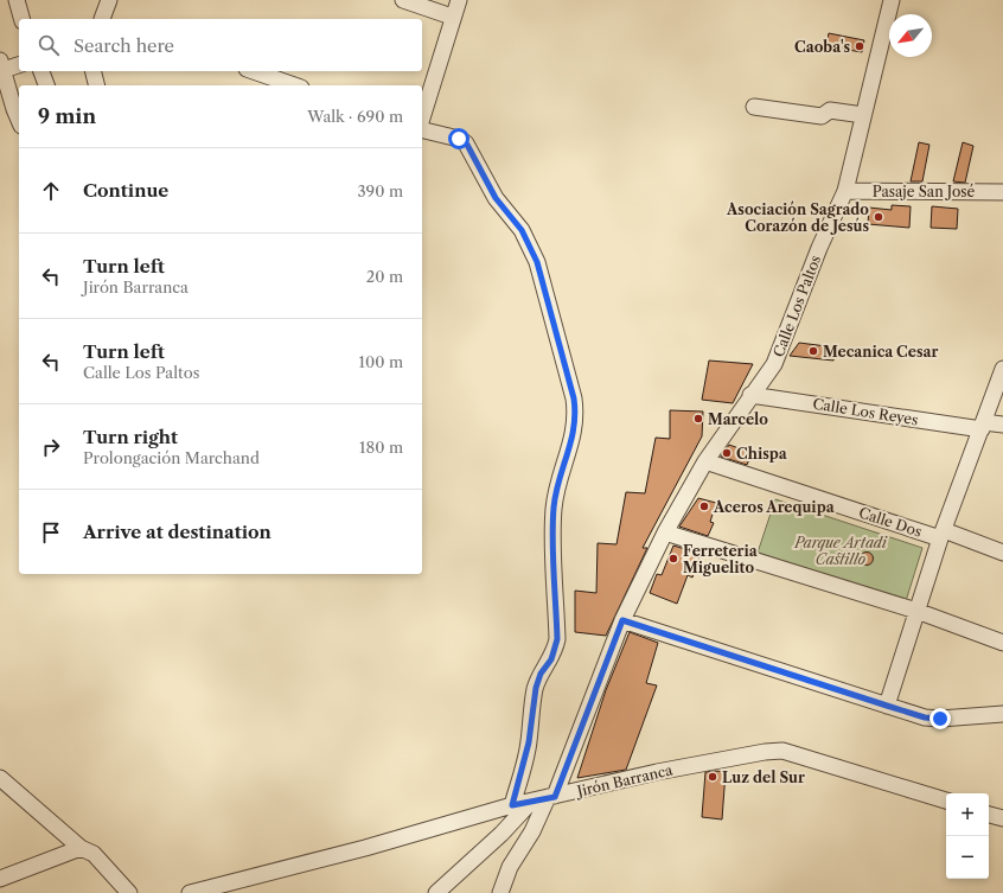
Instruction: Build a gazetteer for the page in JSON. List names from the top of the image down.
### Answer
{
  "streets": {
    "street": [
      "Pasaje San José",
      "Calle Los Paltos",
      "Calle Los Reyes",
      "Calle Dos",
      "Jirón Barranca"
    ]
  },
  "crossings": [
    ["Pasaje San José", "Calle Los Paltos"],
    ["Calle Los Paltos", "Calle Los Reyes"],
    ["Calle Los Paltos", "Calle Dos"],
    ["Calle Los Paltos", "Jirón Barranca"]
  ],
  "parks": ["Parque Artadi Castillo"],
  "places": [
    "Caoba's",
    "Asociación Sagrado Corazón de Jesús",
    "Mecanica Cesar",
    "Marcelo",
    "Chispa",
    "Aceros Arequipa",
    "Ferreteria Miguelito",
    "Luz del Sur"
  ],
  "north": "bottom left",
  "page": {
    "search": "Search here",
    "heading": ["9 min", "Walk · 690 m"],
    "list": [
      ["Continue", "390 m"],
      ["Turn left", "Jirón Barranca", "20 m"],
      ["Turn left", "Calle Los Paltos", "100 m"],
      ["Turn right", "Prolongación Marchand", "180 m"],
      "Arrive at destination"
    ],
    "map_buttons": ["+", "−"]
  }
}
